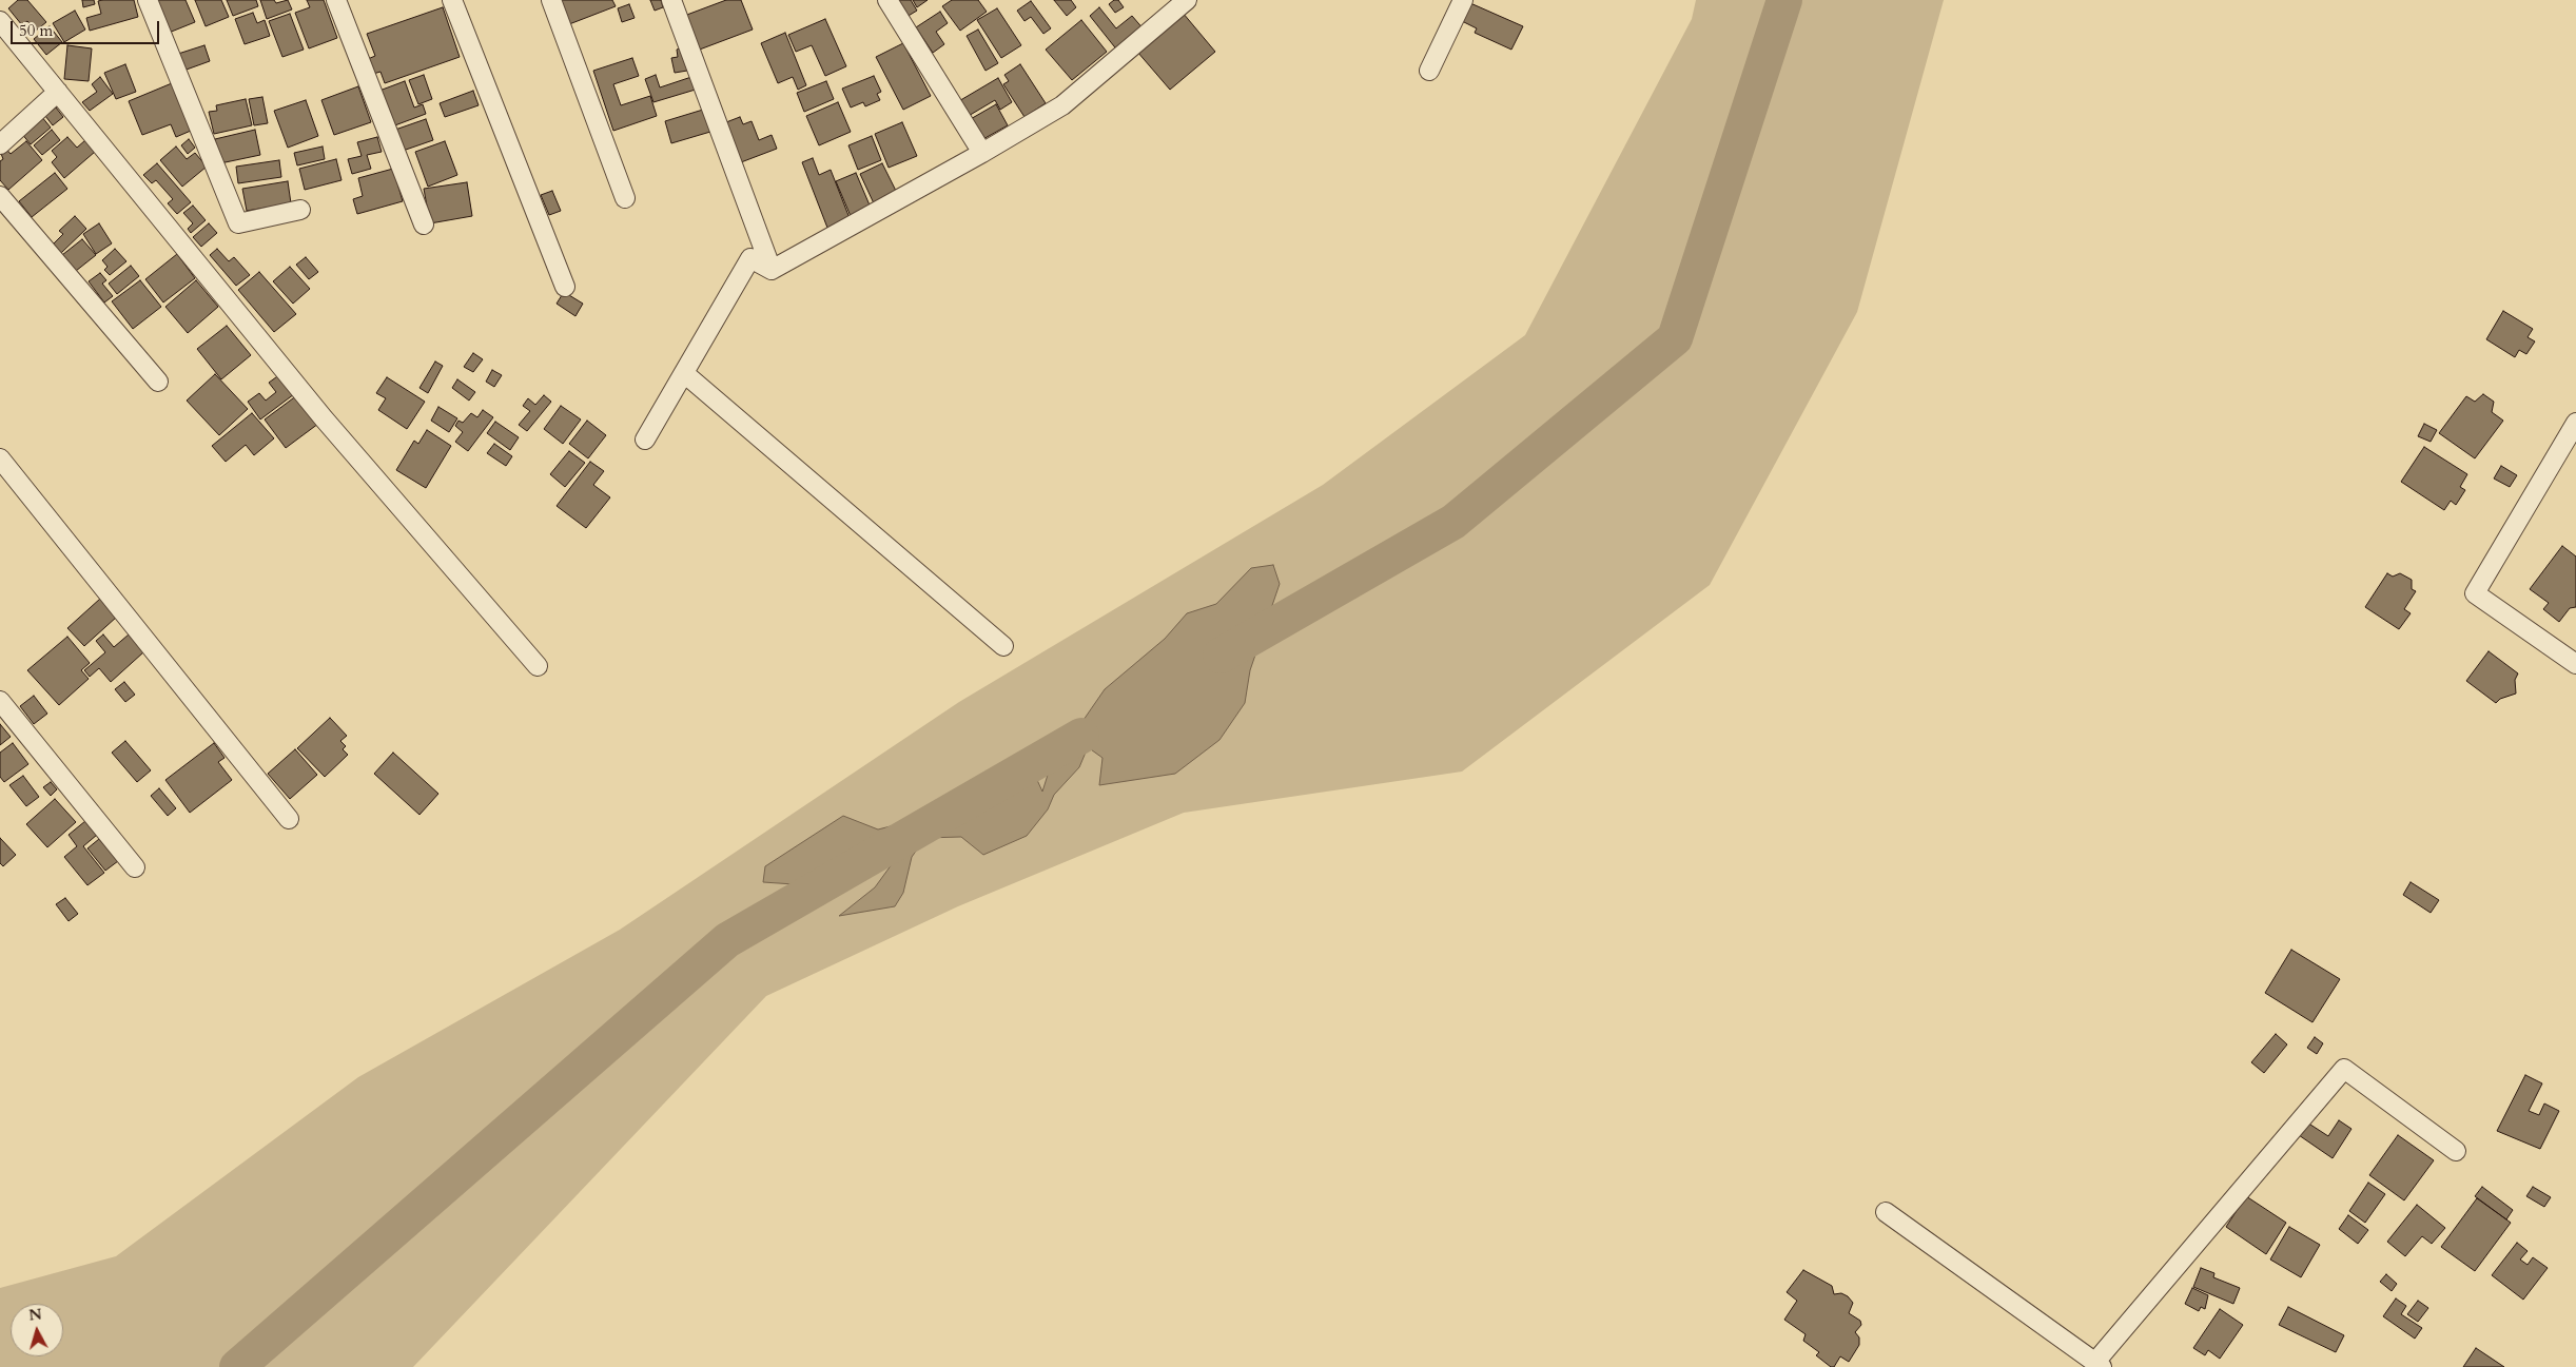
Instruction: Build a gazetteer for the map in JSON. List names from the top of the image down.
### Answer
{
  "scale_bar": "50 m",
  "north": "top"
}
